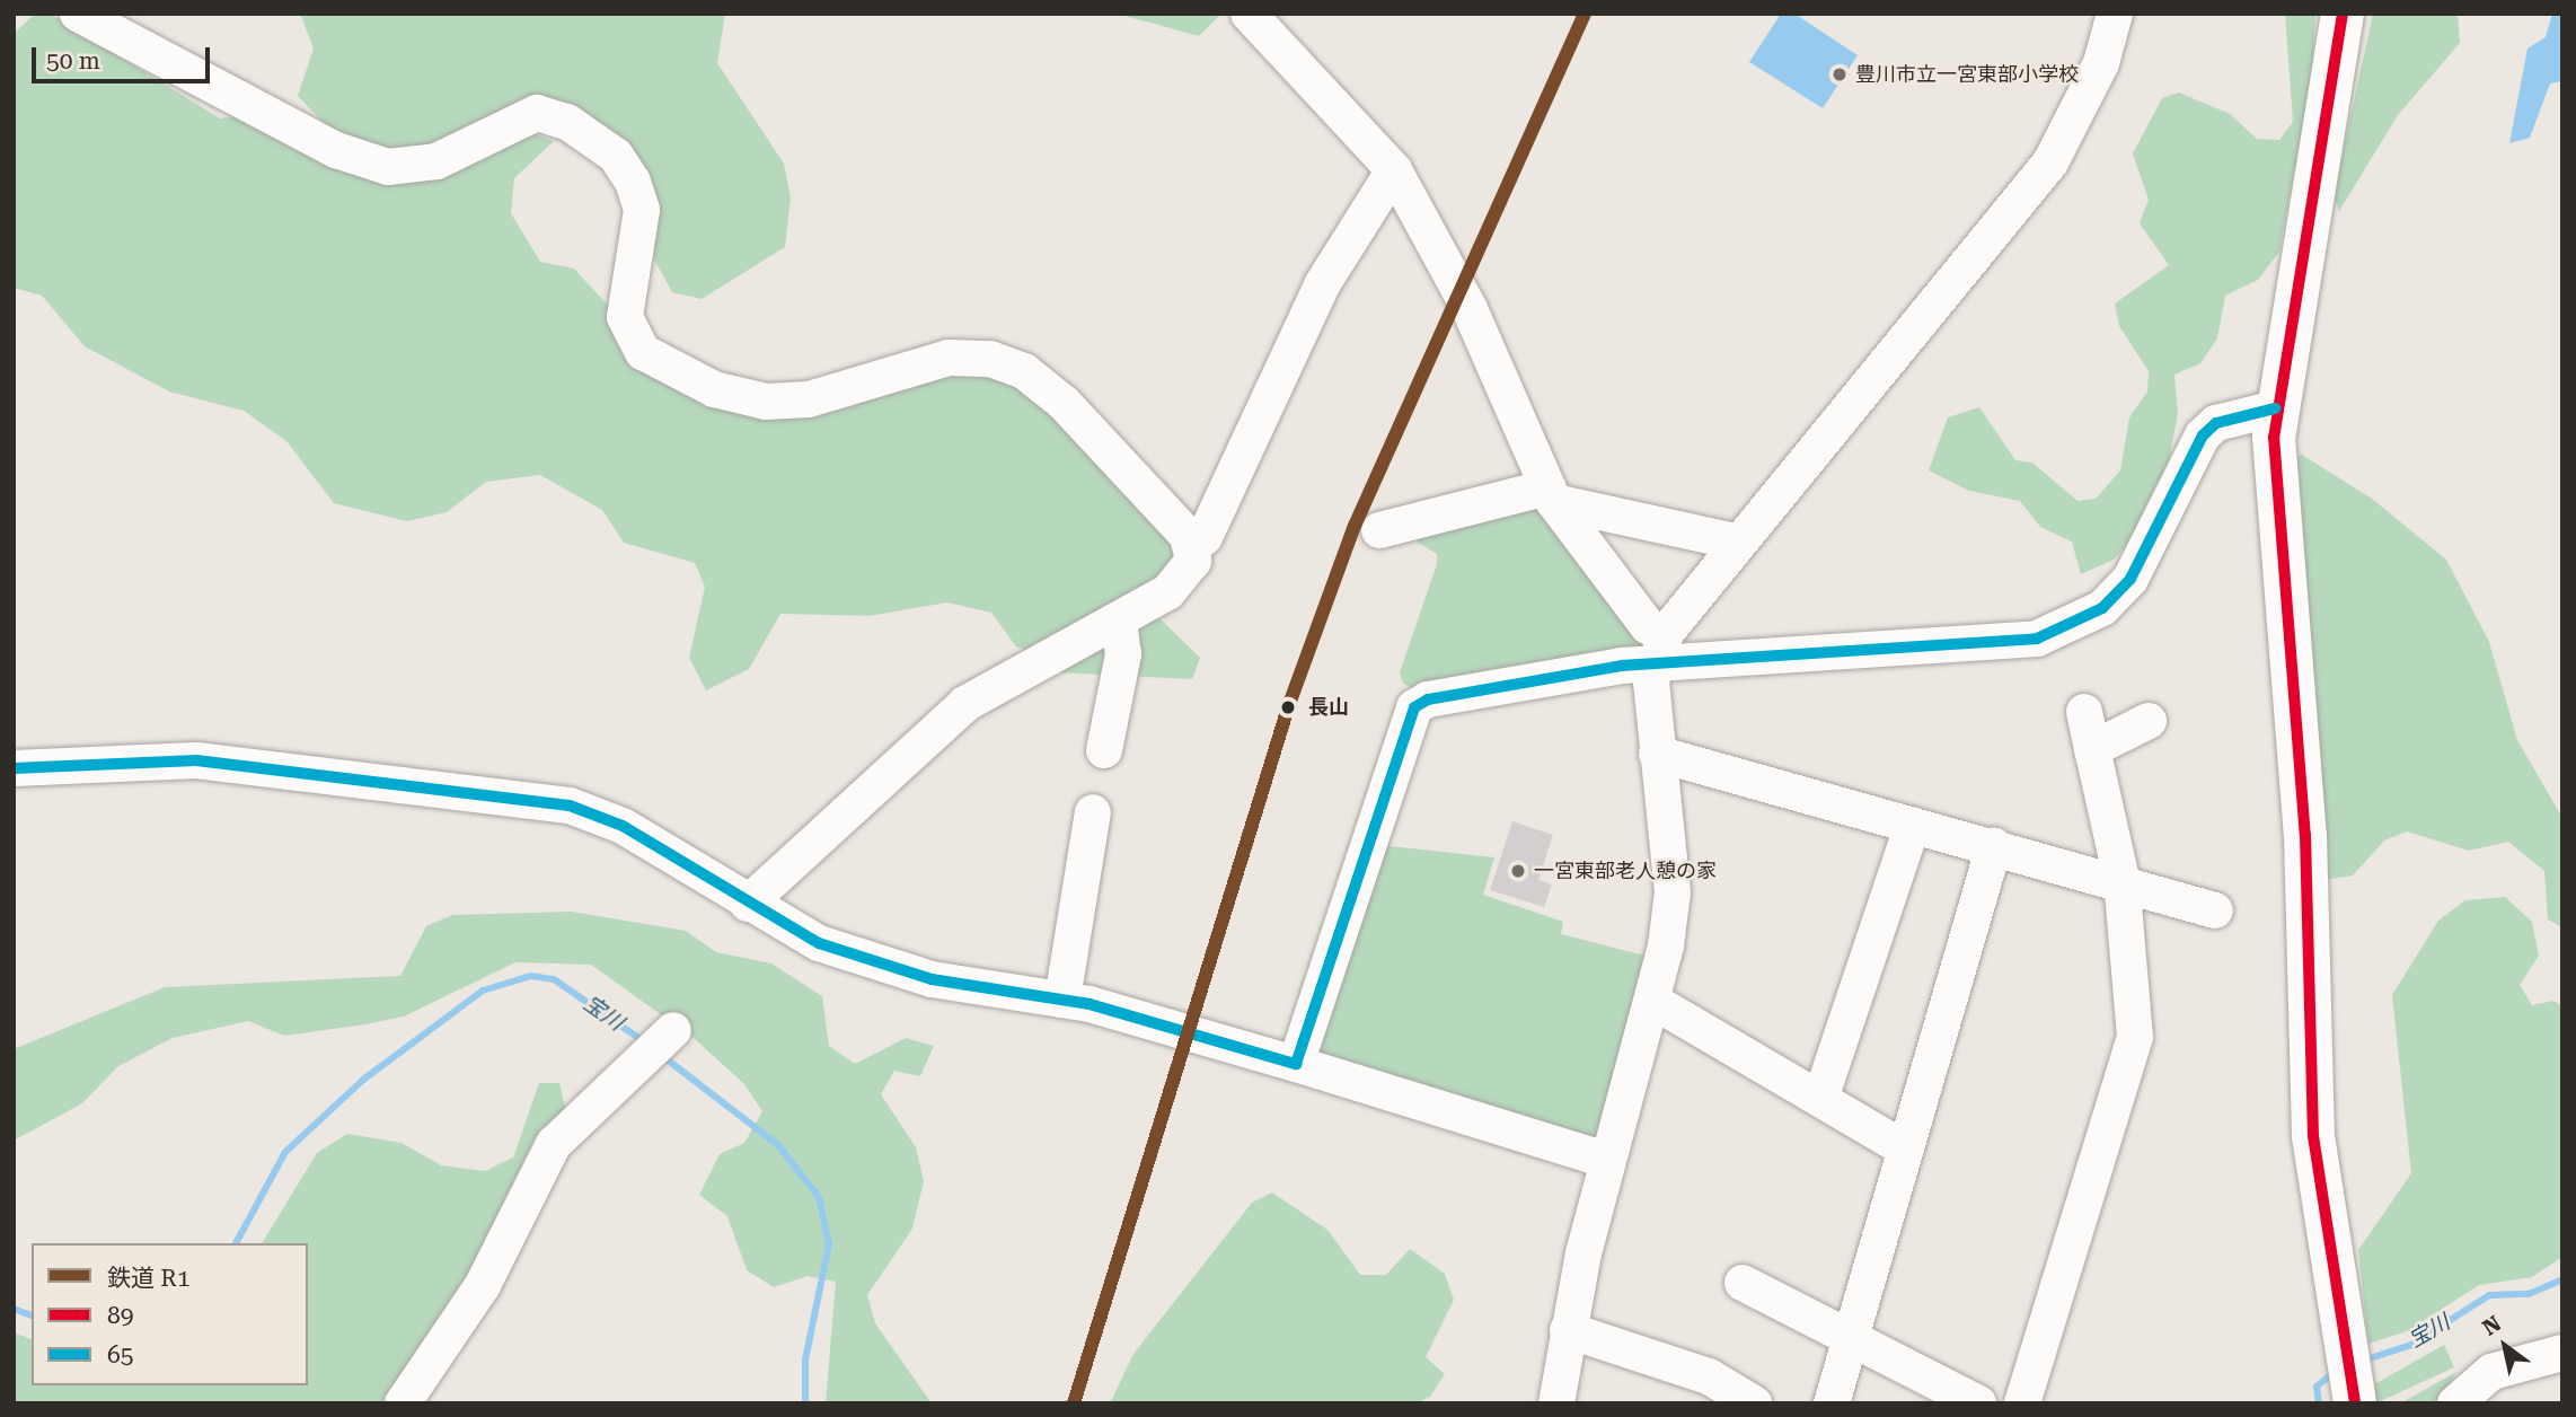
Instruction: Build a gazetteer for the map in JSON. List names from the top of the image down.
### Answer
{
  "water": ["宝川"],
  "places": ["豊川市立一宮東部小学校", "長山", "一宮東部老人憩の家"],
  "lines": ["rail line R1", "transit line 89", "transit line 65"],
  "legend": ["鉄道 R1", "89", "65"],
  "scale_bar": "50 m",
  "north": "top left"
}
